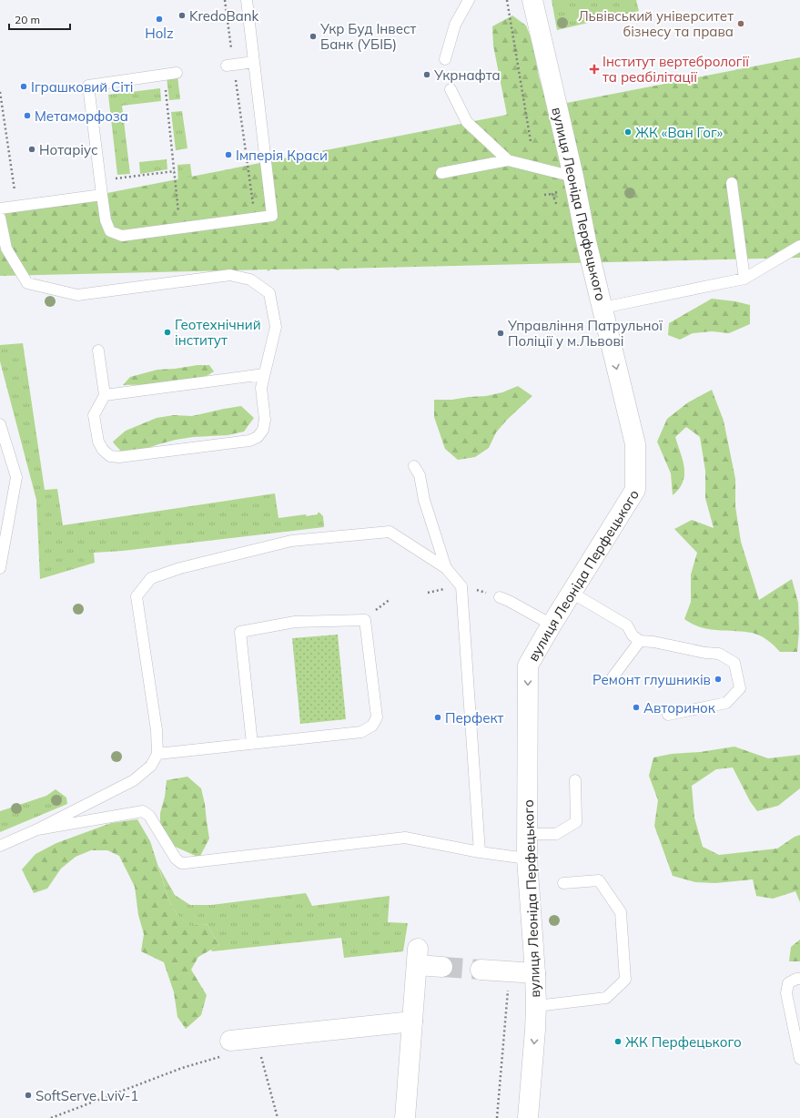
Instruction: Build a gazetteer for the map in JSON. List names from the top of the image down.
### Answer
{
  "streets": {
    "street": ["вулиця Леоніда Перфецького"]
  },
  "one_way": ["вулиця Леоніда Перфецького"],
  "places": {
    "other": [
      "KredoBank",
      "Holz",
      "Львівський університет бізнесу та права",
      "Укр Буд Інвест Банк (УБІБ)",
      "Укрнафта",
      "Іграшковий Сіті",
      "Метаморфоза",
      "ЖК «Ван Гог»",
      "Нотаріус",
      "Імперія Краси",
      "Геотехнічний інститут",
      "Управління Патрульної Поліції у м.Львові",
      "Ремонт глушників",
      "Авторинок",
      "Перфект",
      "ЖК Перфецького",
      "SoftServe Lviv-1"
    ],
    "health": ["Інститут вертебрології та реабілітації"]
  },
  "scale_bar": "20 m"
}
